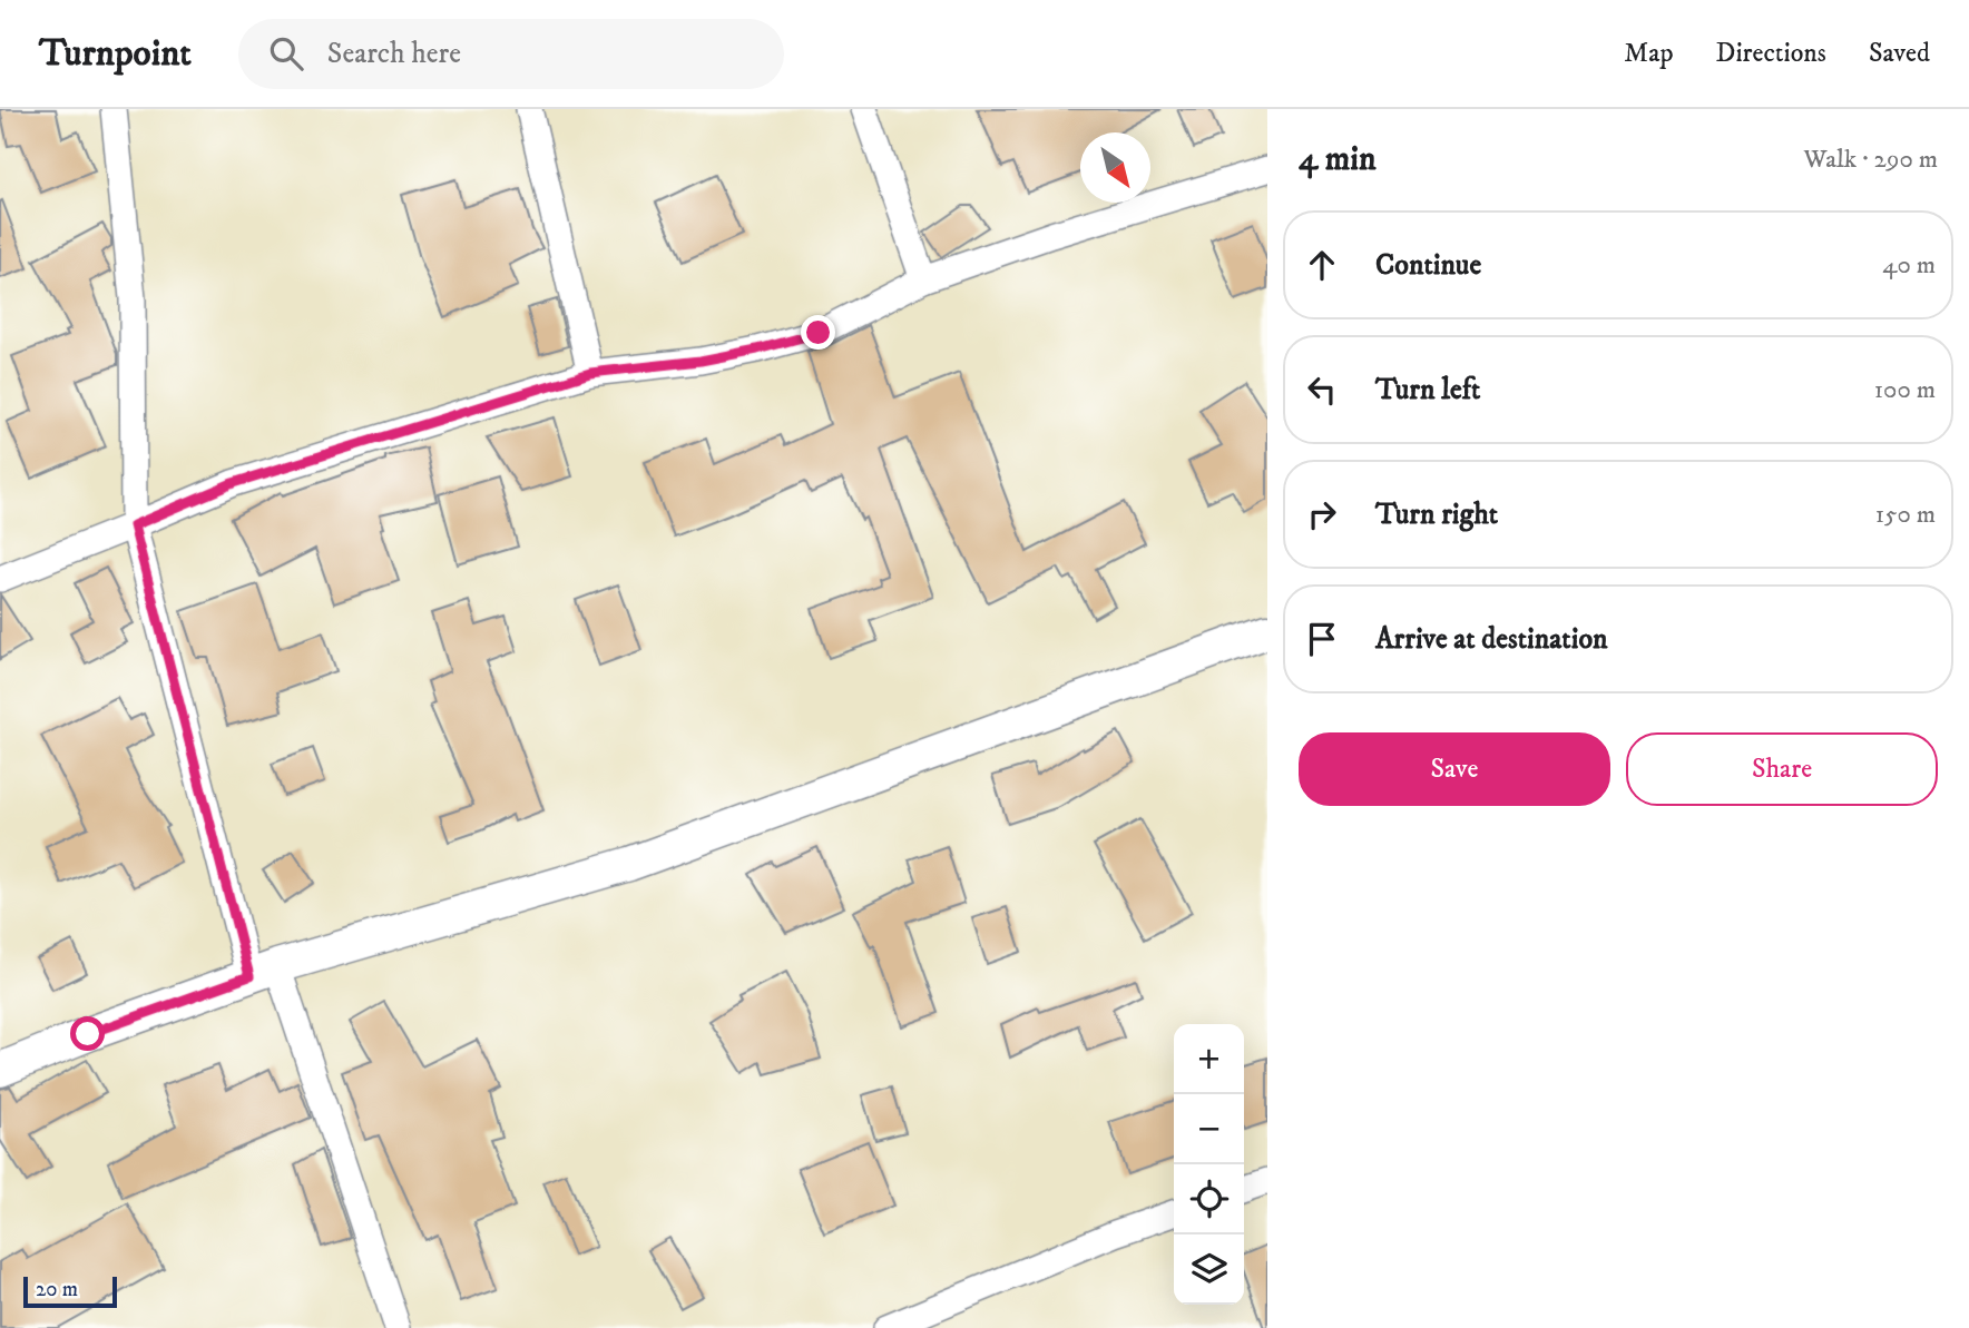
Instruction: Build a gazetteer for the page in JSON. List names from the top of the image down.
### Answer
{
  "scale_bar": "20 m",
  "north": "bottom right",
  "page": {
    "header": "Turnpoint",
    "search": "Search here",
    "nav": ["Map", "Directions", "Saved"],
    "heading": ["4 min", "Walk · 290 m"],
    "list": [
      ["Continue", "40 m"],
      ["Turn left", "100 m"],
      ["Turn right", "150 m"],
      "Arrive at destination"
    ],
    "buttons": ["Save", "Share"],
    "map_buttons": ["+", "−"],
    "scale": "20 m"
  }
}
